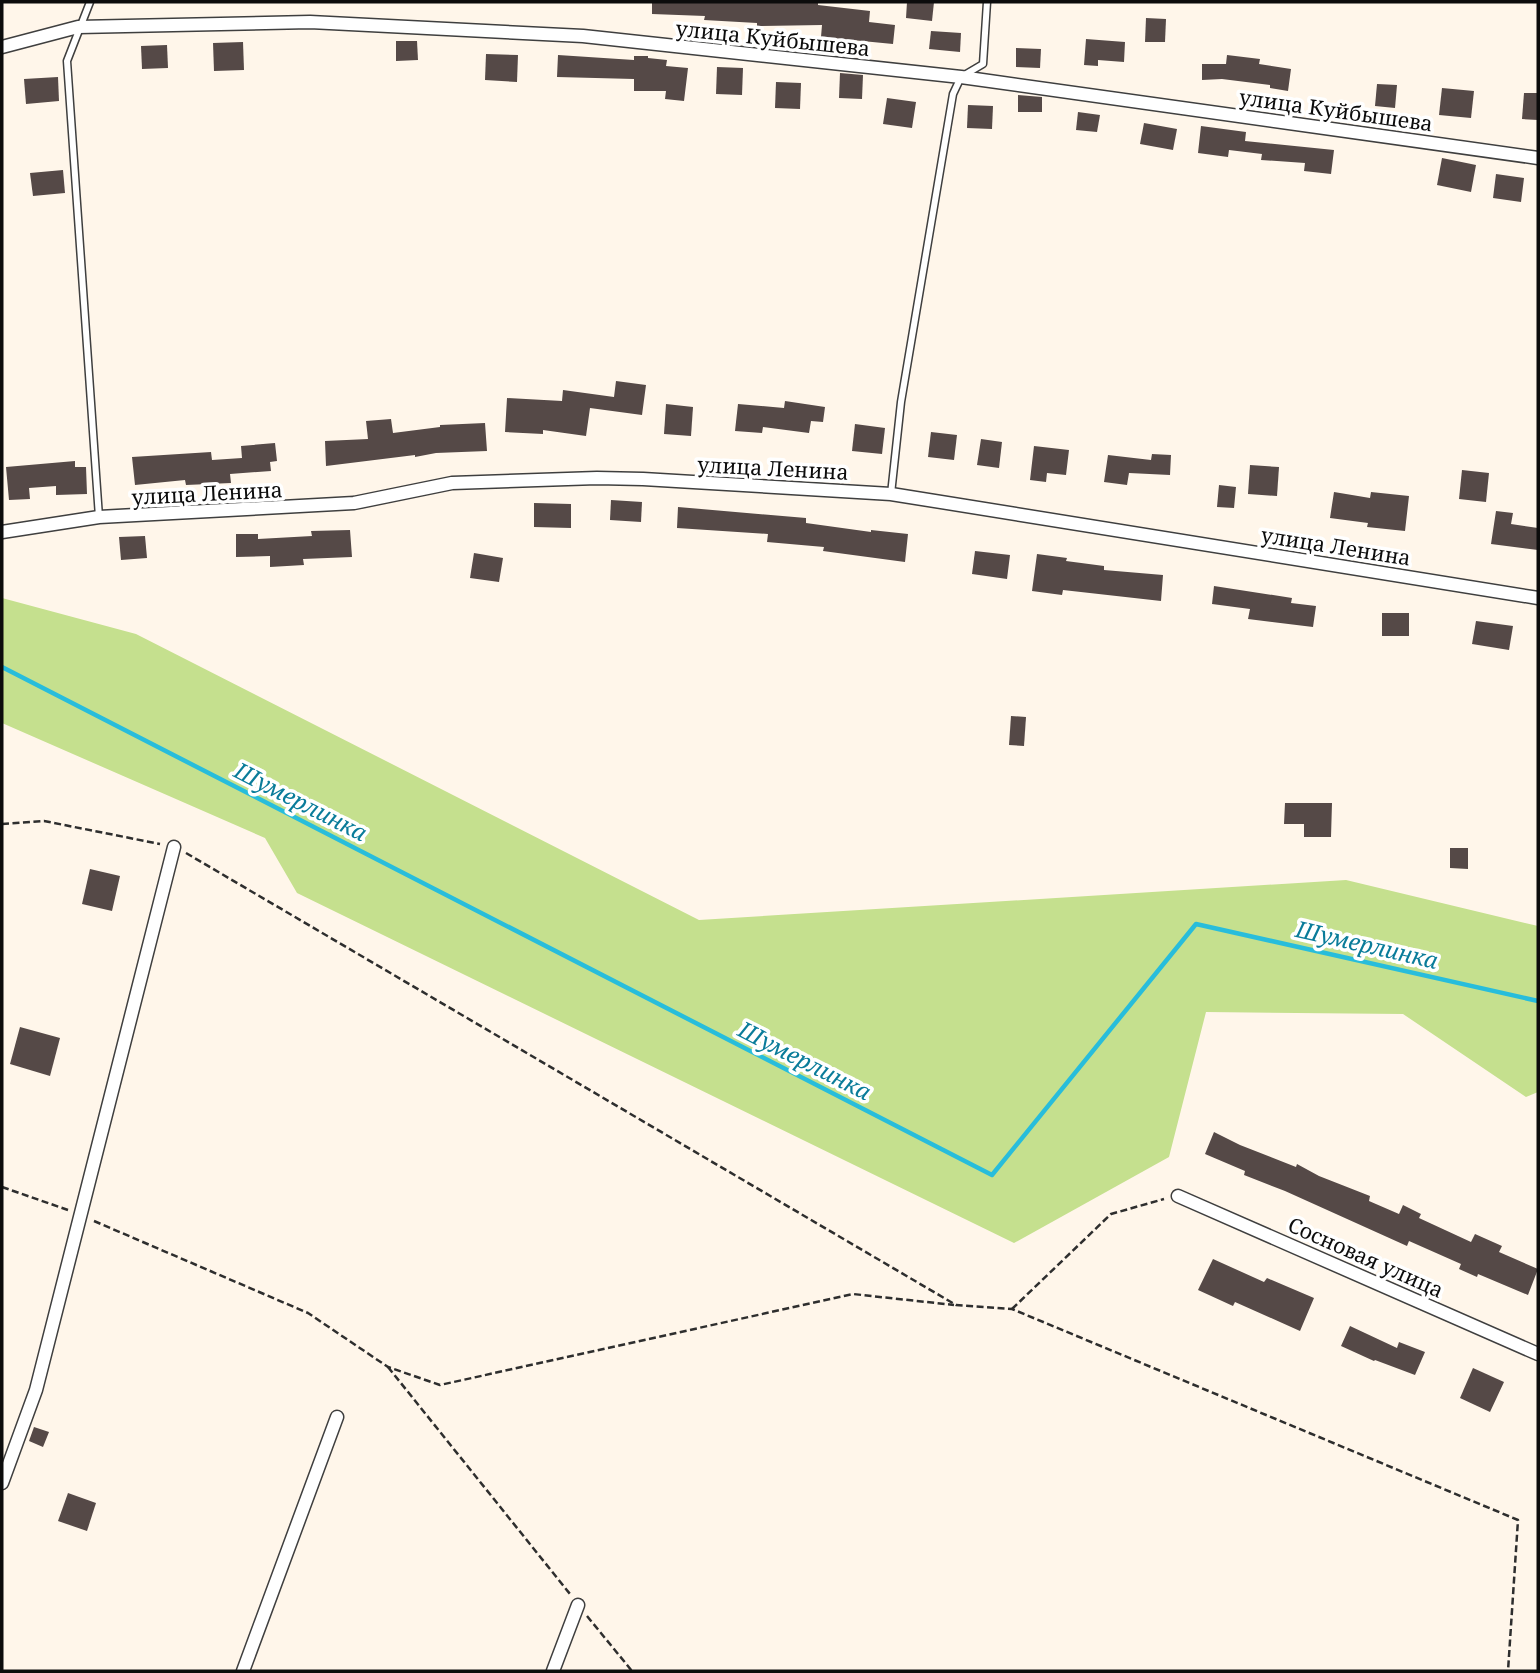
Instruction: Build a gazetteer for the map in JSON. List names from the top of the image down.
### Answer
{
  "streets": {
    "street": ["улица Куйбышева", "улица Ленина", "Сосновая улица"]
  },
  "water": ["Шумерлинка"]
}
